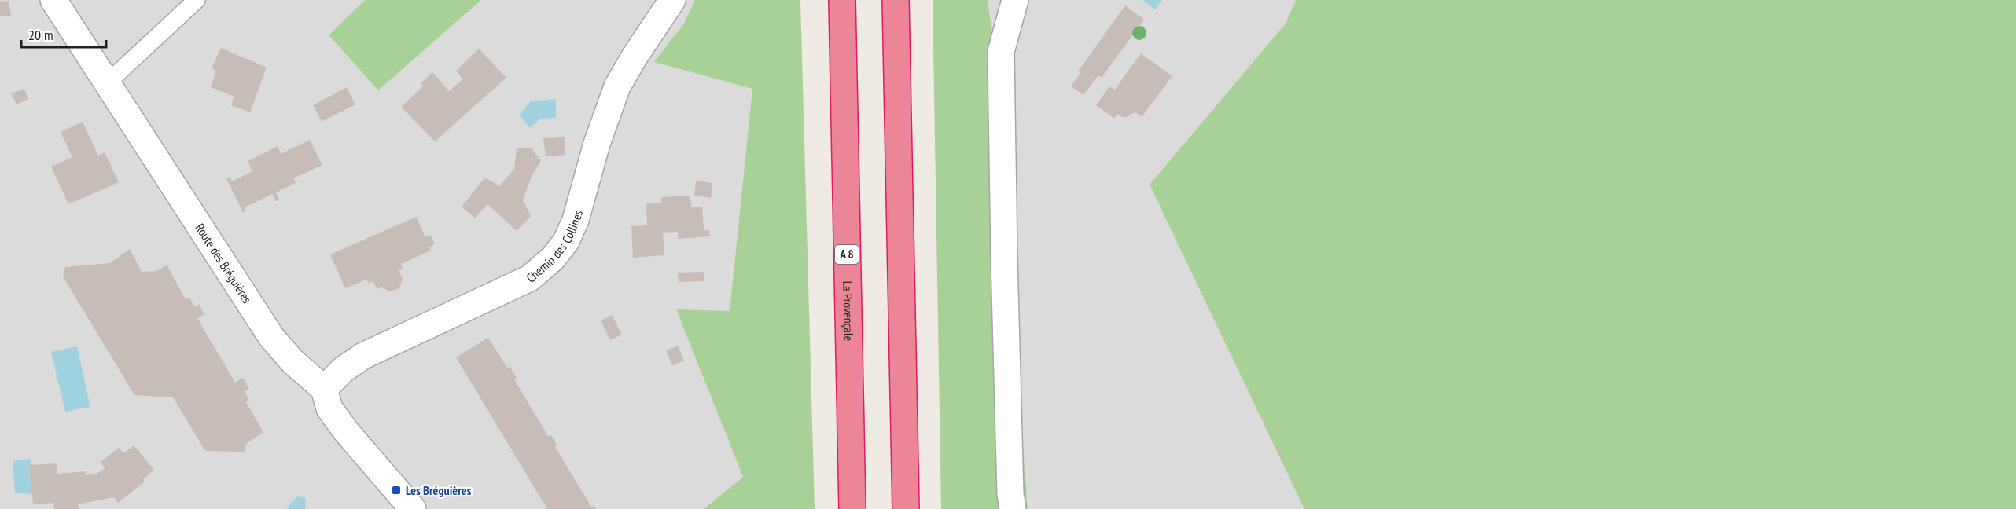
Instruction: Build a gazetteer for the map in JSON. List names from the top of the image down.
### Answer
{
  "streets": {
    "highway": ["A 8", "La Provençale"],
    "street": ["Chemin des Collines", "Route des Bréguières"]
  },
  "crossings": [
    ["Chemin des Collines", "Route des Bréguières"]
  ],
  "places": {
    "transit": ["Les Bréguières"]
  },
  "scale_bar": "20 m"
}
